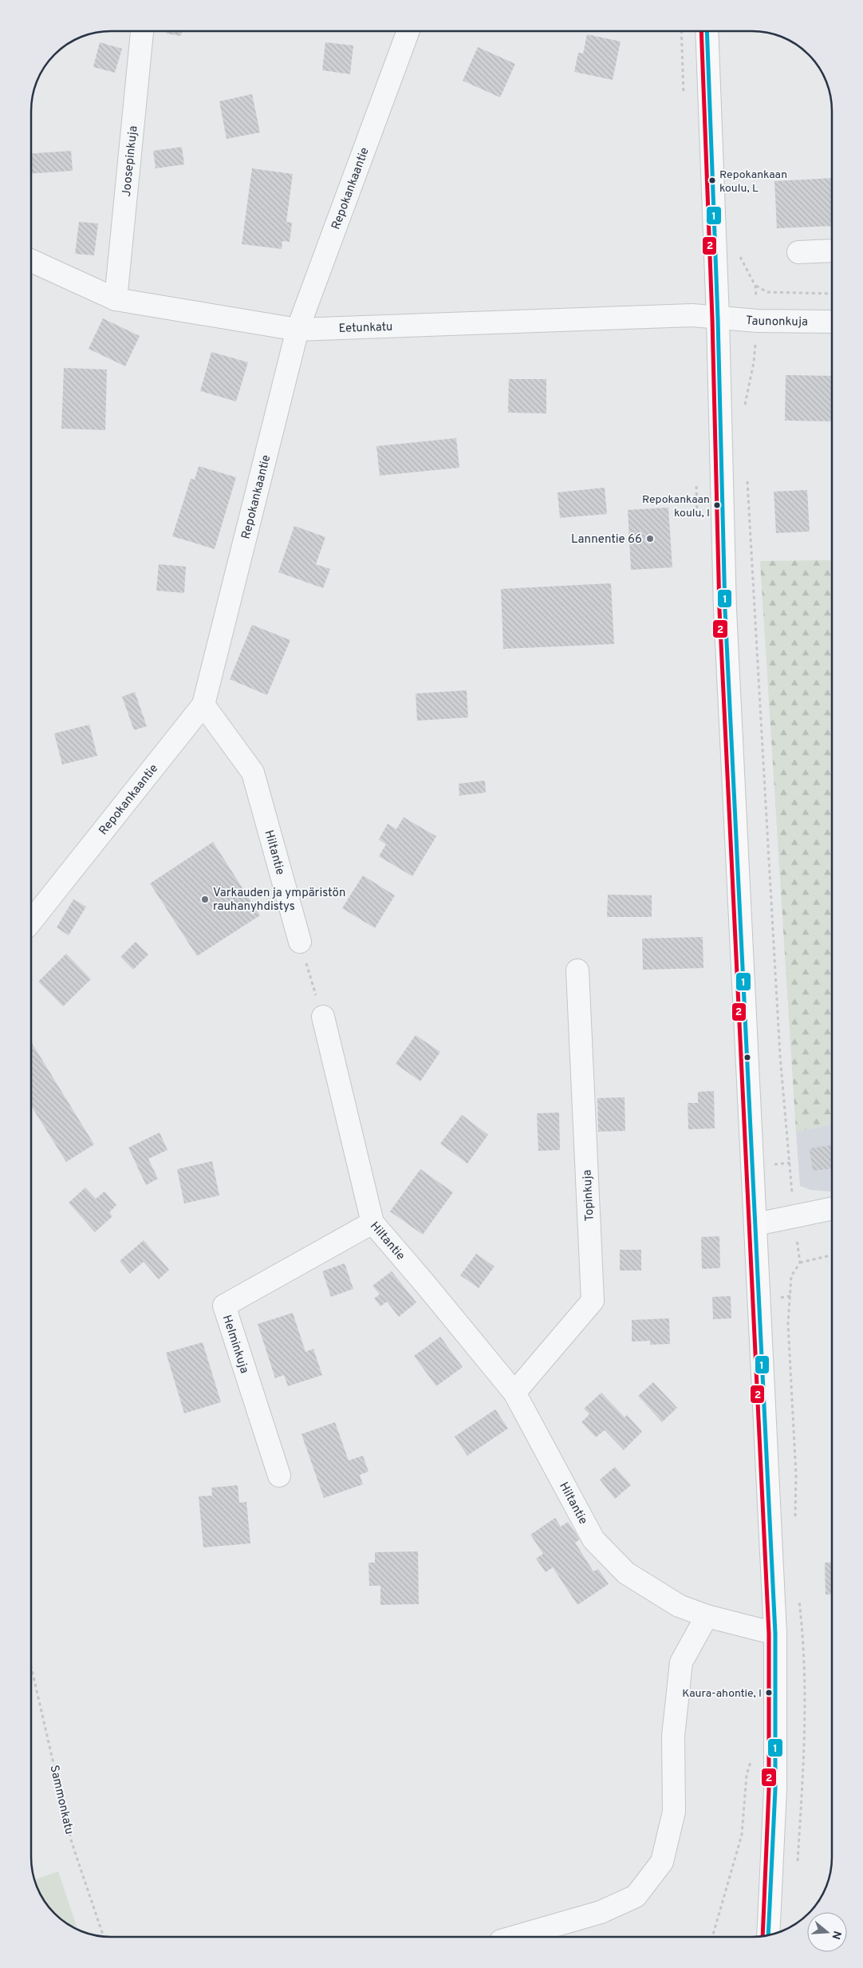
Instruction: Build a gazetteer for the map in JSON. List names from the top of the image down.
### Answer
{
  "streets": {
    "street": [
      "Joosepinkuja",
      "Repokankaantie",
      "Taunonkuja",
      "Eetunkatu",
      "Hiltantie",
      "Topinkuja",
      "Helminkuja"
    ],
    "path": ["Sammonkatu"]
  },
  "crossings": [
    ["Joosepinkuja", "Eetunkatu"],
    ["Repokankaantie", "Eetunkatu"],
    ["Repokankaantie", "Hiltantie"],
    ["Taunonkuja", "Eetunkatu"],
    ["Hiltantie", "Topinkuja"],
    ["Hiltantie", "Helminkuja"]
  ],
  "places": [
    "Repokankaan koulu, L",
    "Repokankaan koulu, I",
    "Lannentie 66",
    "Varkauden ja ympäristön rauhanyhdistys",
    "Kaura-ahontie, I"
  ],
  "lines": ["transit line 1", "transit line 2"],
  "north": "right"
}
